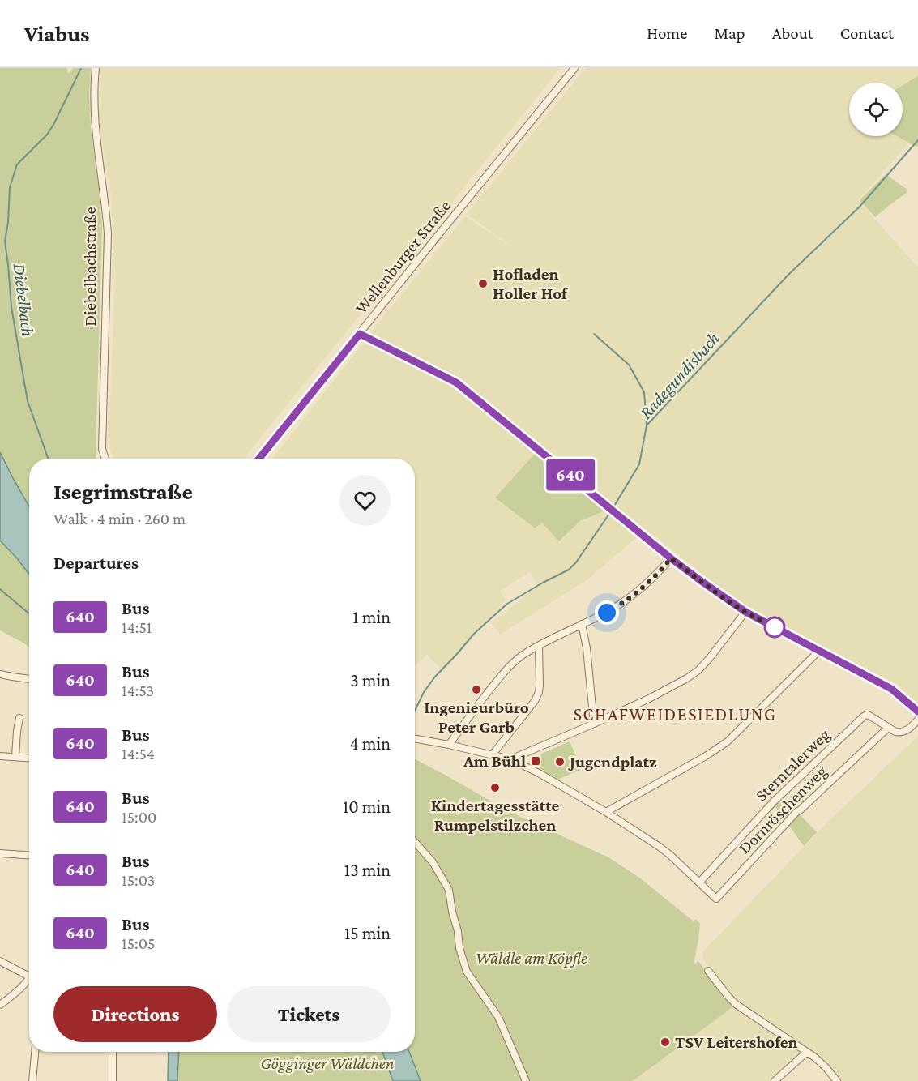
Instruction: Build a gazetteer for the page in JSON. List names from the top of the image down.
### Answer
{
  "streets": {
    "street": [
      "Wellenburger Straße",
      "Diebelbachstraße",
      "Sterntalerweg",
      "Dornröschenweg"
    ]
  },
  "crossings": [
    ["Sterntalerweg", "Dornröschenweg"]
  ],
  "districts": ["SCHAFWEIDESIEDLUNG"],
  "water": ["Diebelbach", "Radegundisbach"],
  "parks": ["Wäldle am Köpfle", "Gögginger Wäldchen"],
  "places": {
    "other": [
      "Hofladen Holler Hof",
      "Ingenieurbüro Peter Garb",
      "Jugendplatz",
      "Kindertagesstätte Rumpelstilzchen",
      "TSV Leitershofen"
    ],
    "transit": ["Am Bühl"]
  },
  "lines": ["bus line 640"],
  "page": {
    "header": "Viabus",
    "nav": [
      "Home",
      "Map",
      "About",
      "Contact"
    ],
    "on_map": "640",
    "heading": [
      ["Isegrimstraße", "Walk · 4 min · 260 m"],
      "Departures"
    ],
    "list": [
      {
        "mark": "640",
        "name": "Bus",
        "note": "14:51",
        "value": "1 min"
      },
      {
        "mark": "640",
        "name": "Bus",
        "note": "14:53",
        "value": "3 min"
      },
      {
        "mark": "640",
        "name": "Bus",
        "note": "14:54",
        "value": "4 min"
      },
      {
        "mark": "640",
        "name": "Bus",
        "note": "15:00",
        "value": "10 min"
      },
      {
        "mark": "640",
        "name": "Bus",
        "note": "15:03",
        "value": "13 min"
      },
      {
        "mark": "640",
        "name": "Bus",
        "note": "15:05",
        "value": "15 min"
      }
    ],
    "buttons": ["Directions", "Tickets"]
  }
}
